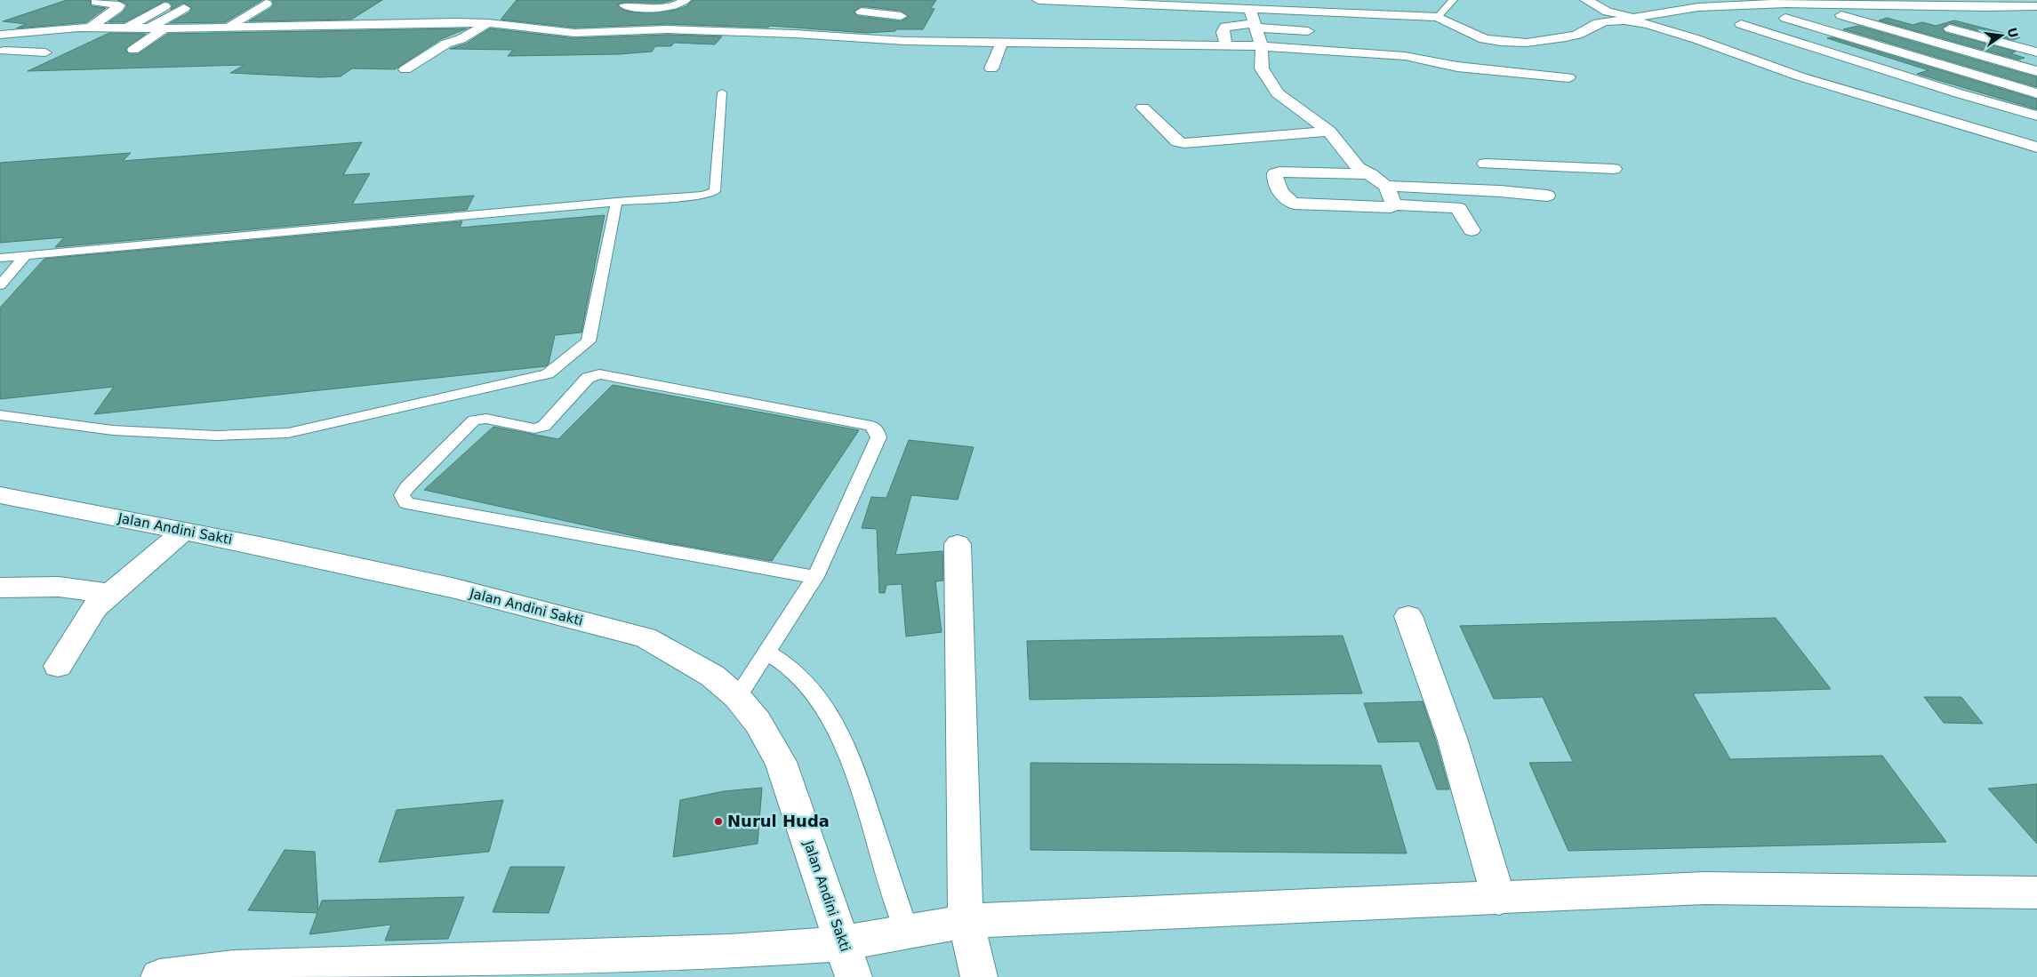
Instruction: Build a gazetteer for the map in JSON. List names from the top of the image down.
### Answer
{
  "streets": {
    "street": ["Jalan Andini Sakti"]
  },
  "places": ["Nurul Huda"],
  "north": "right"
}
